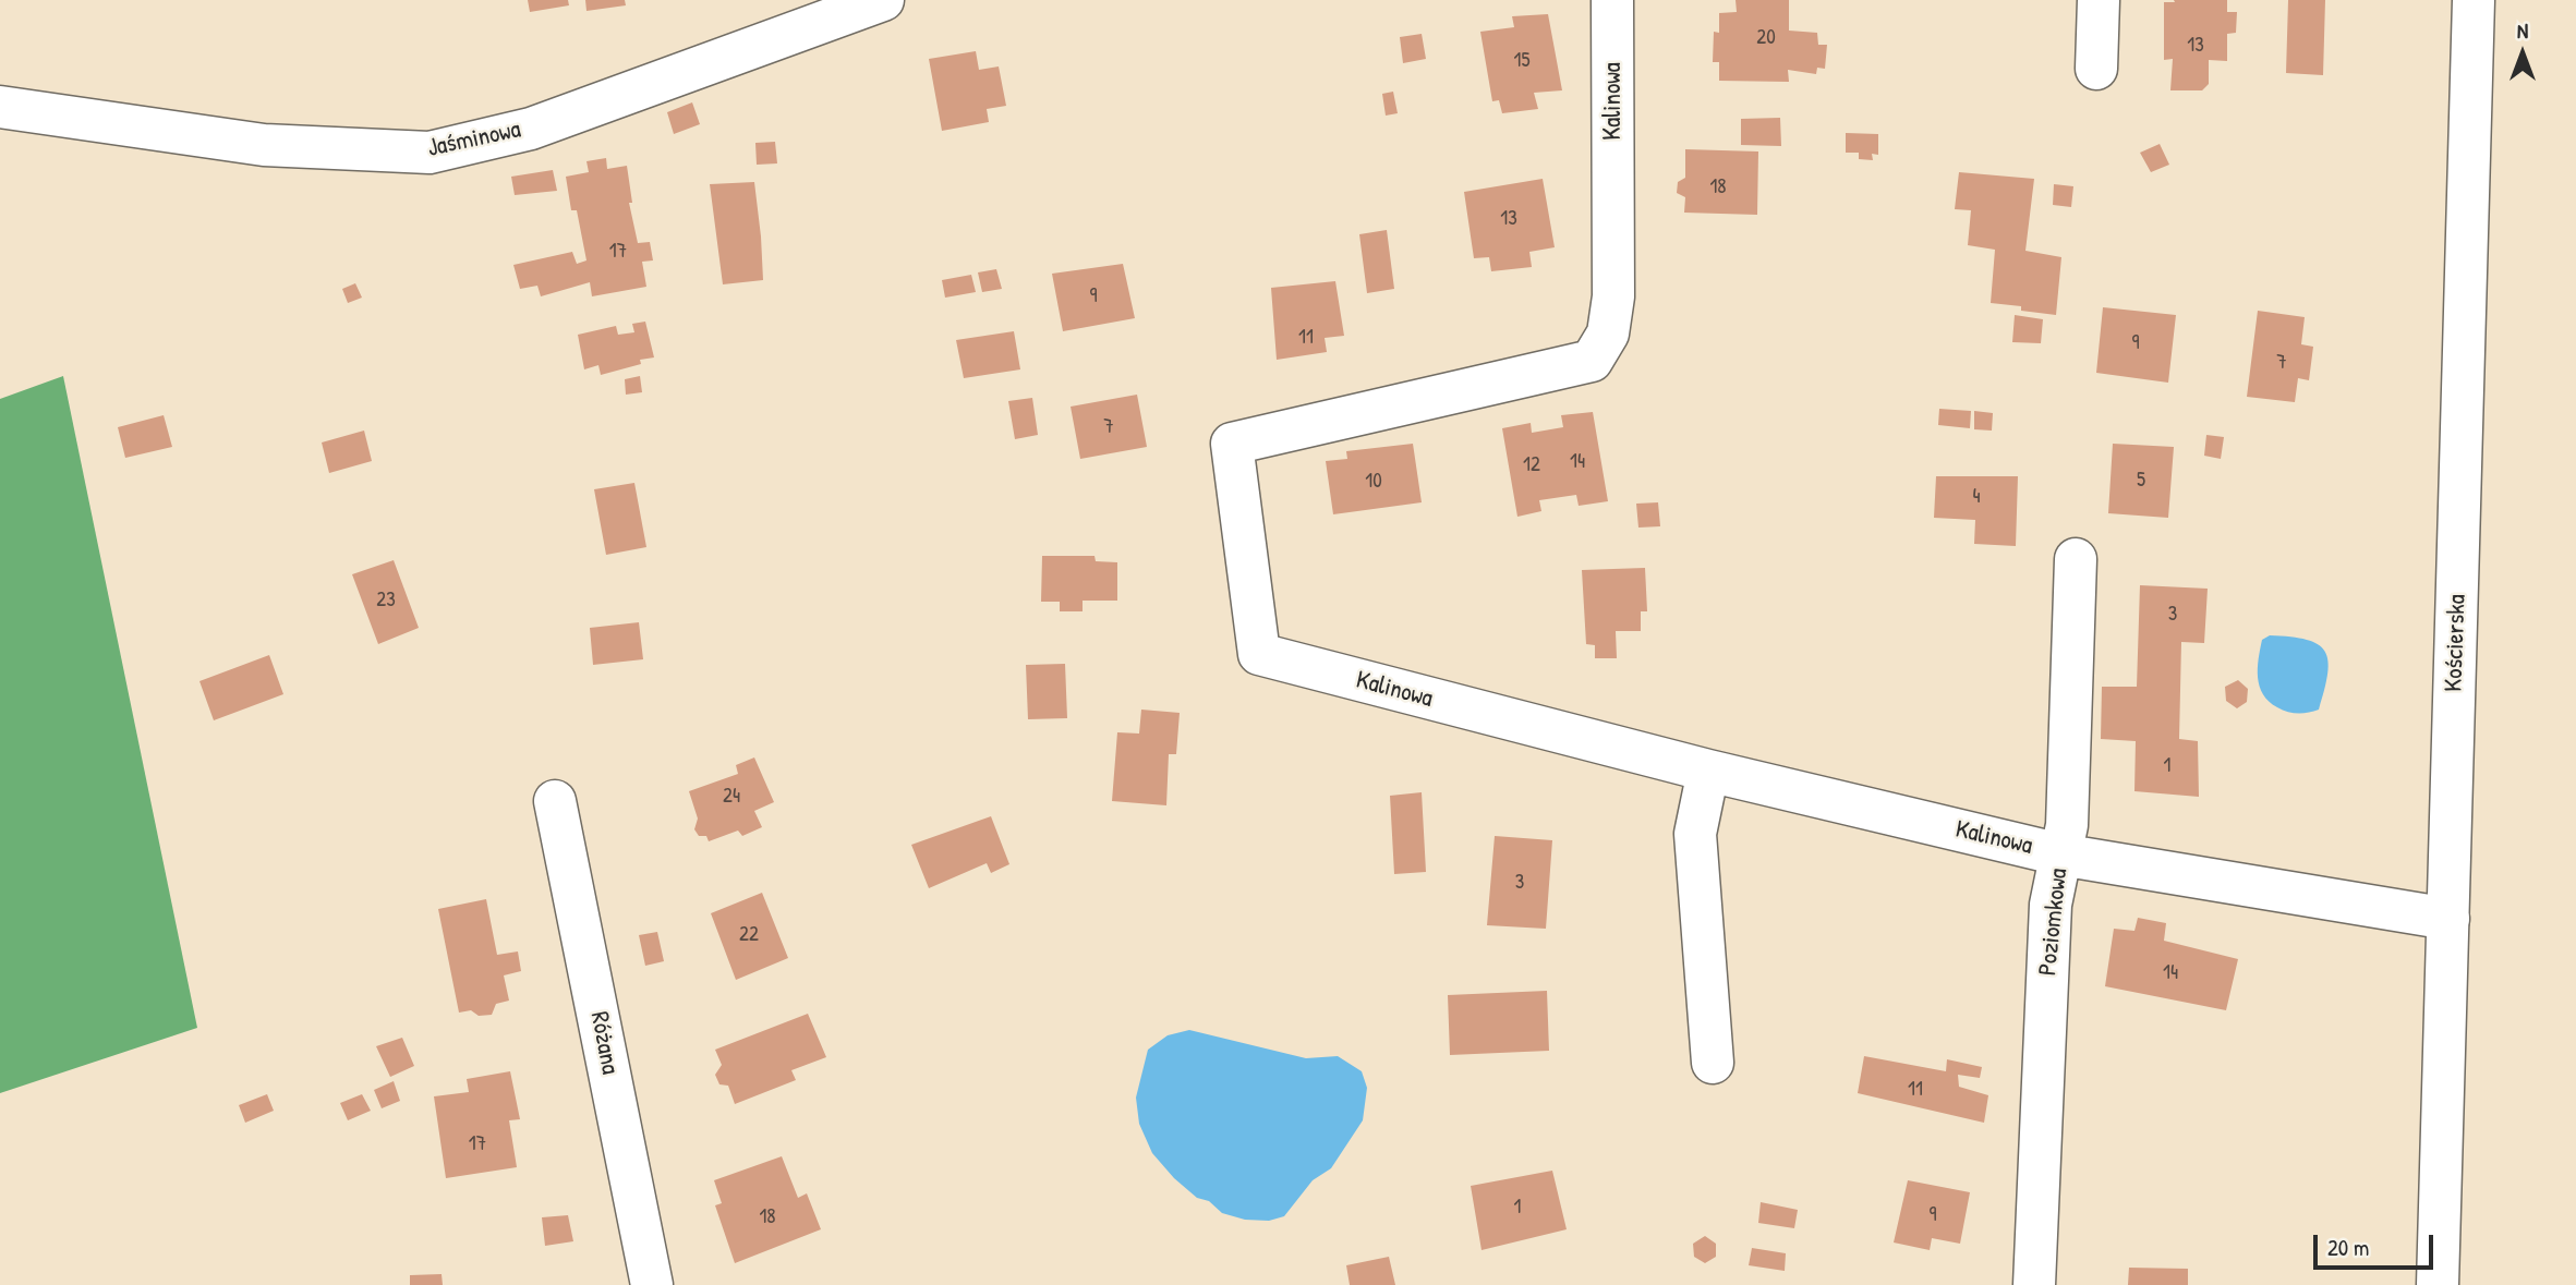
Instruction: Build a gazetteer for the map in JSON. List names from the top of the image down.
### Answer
{
  "streets": {
    "street": [
      "Kalinowa",
      "Jaśminowa",
      "Kościerska",
      "Poziomkowa",
      "Różana"
    ]
  },
  "crossings": [
    ["Kalinowa", "Kościerska"],
    ["Kalinowa", "Poziomkowa"]
  ],
  "house_numbers": [
    "20",
    "13",
    "15",
    "18",
    "13",
    "17",
    "9",
    "11",
    "9",
    "7",
    "7",
    "14",
    "12",
    "5",
    "10",
    "4",
    "23",
    "3",
    "1",
    "24",
    "3",
    "22",
    "14",
    "11",
    "17",
    "1",
    "9",
    "18"
  ],
  "scale_bar": "20 m",
  "north": "top"
}
